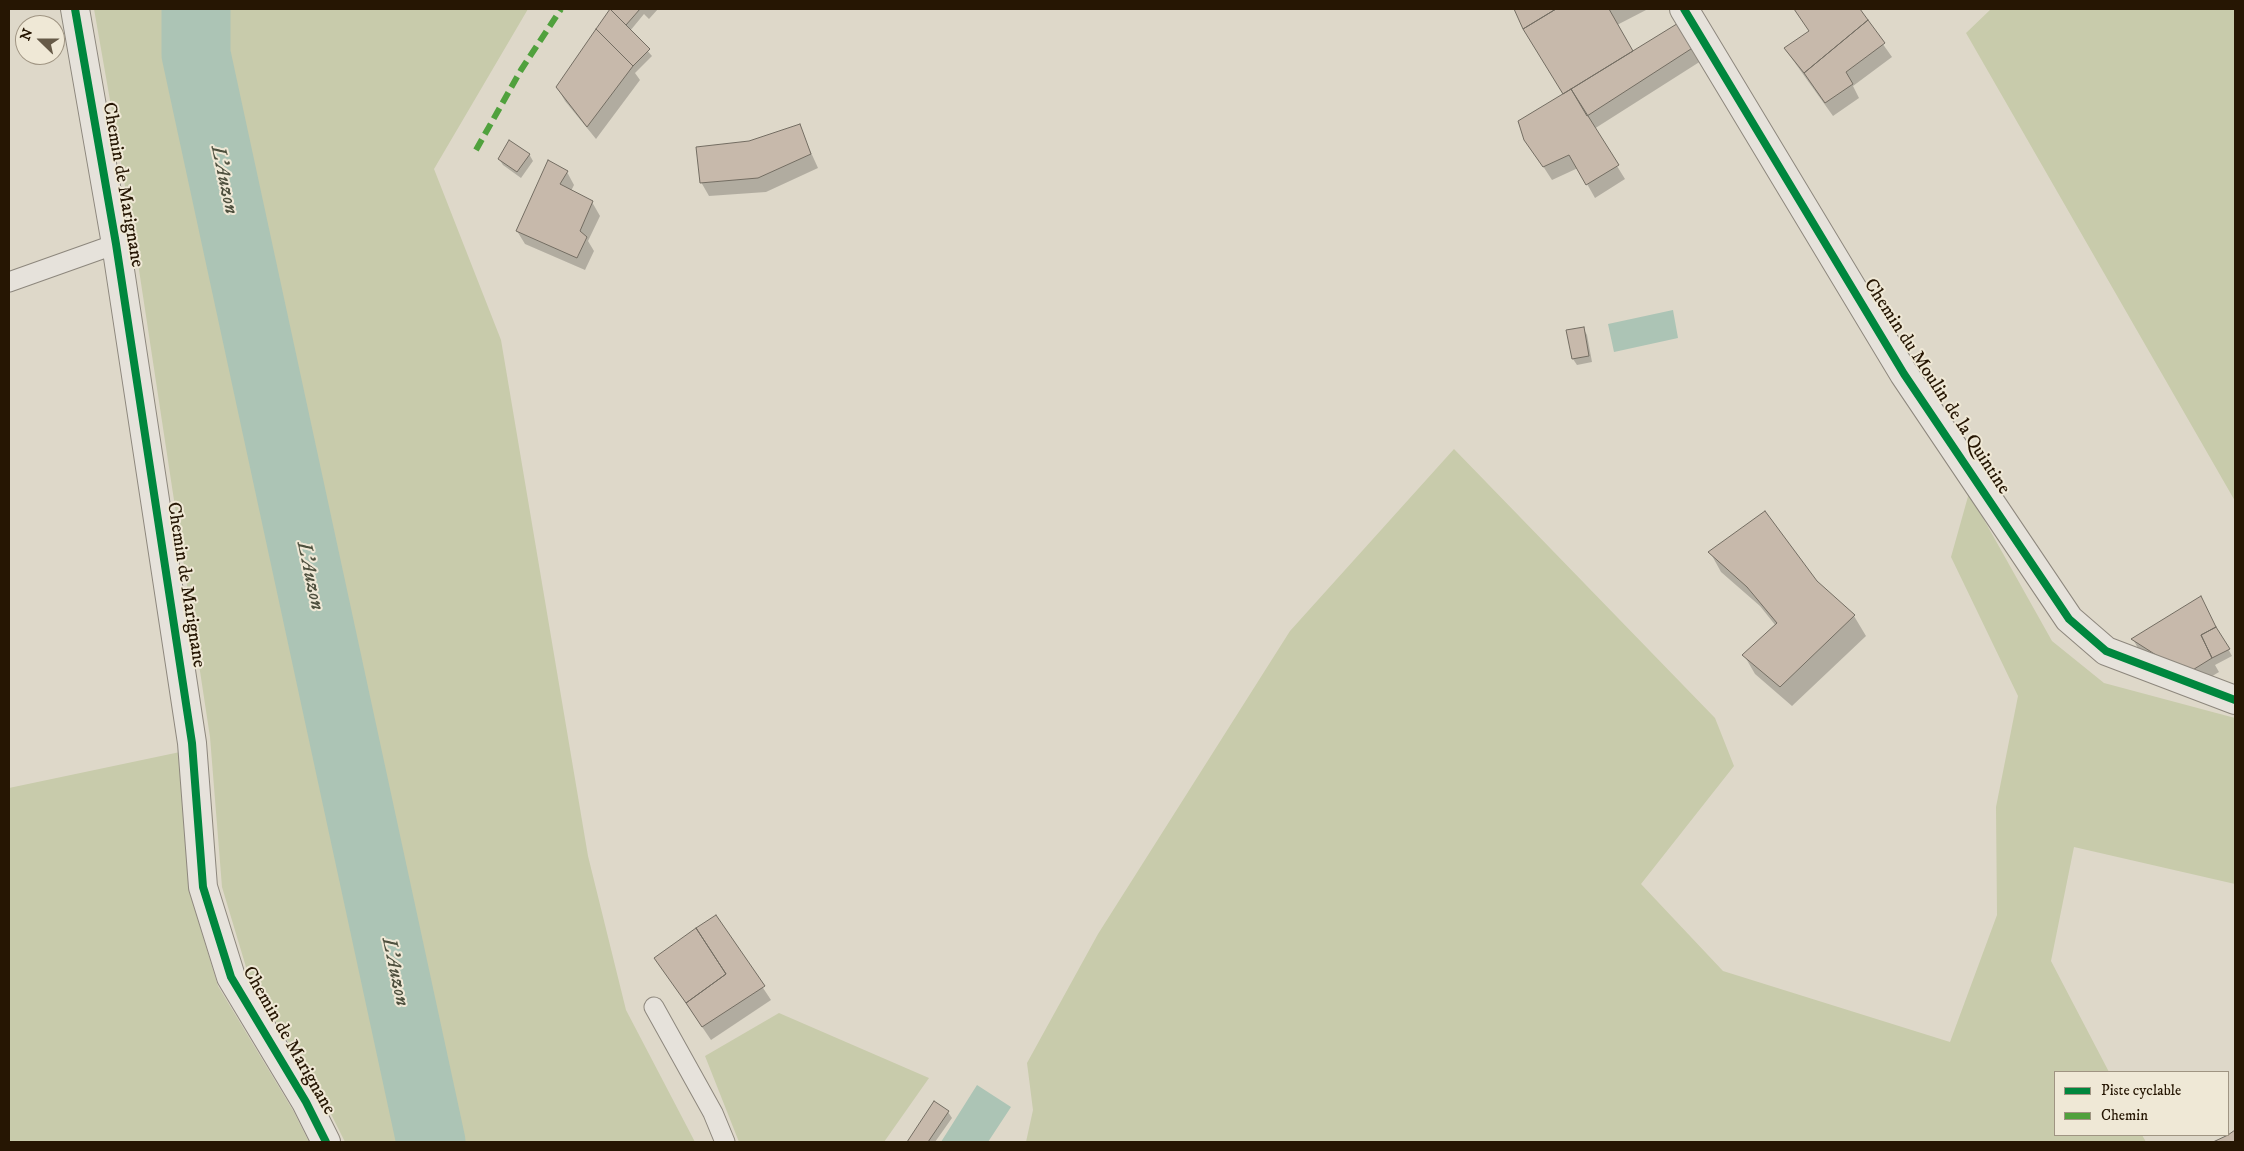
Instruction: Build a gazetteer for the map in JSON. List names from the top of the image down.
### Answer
{
  "streets": {
    "street": ["Chemin de Marignane", "Chemin du Moulin de la Quintine"]
  },
  "water": ["L'Auzon"],
  "legend": ["Piste cyclable", "Chemin"],
  "north": "left"
}
